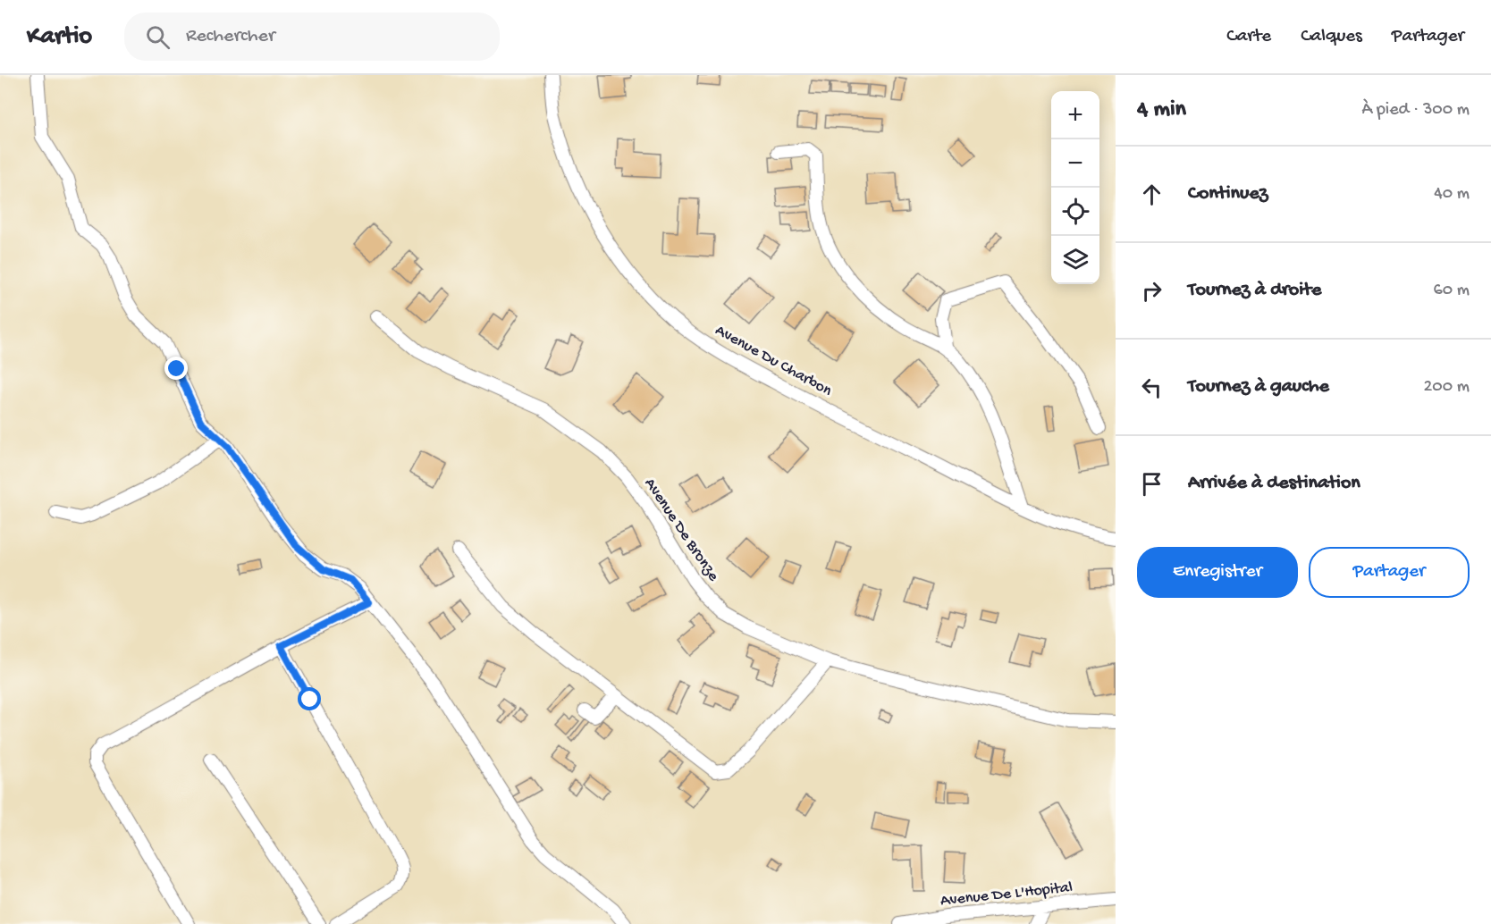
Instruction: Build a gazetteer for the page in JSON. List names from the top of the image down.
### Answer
{
  "streets": {
    "street": ["Avenue Du Charbon", "Avenue De Bronze", "Avenue De L'Hopital"]
  },
  "page": {
    "header": "Kartio",
    "search": "Rechercher",
    "nav": ["Carte", "Calques", "Partager"],
    "heading": ["4 min", "À pied · 300 m"],
    "map_buttons": ["+", "−"],
    "list": [
      ["Continuez", "40 m"],
      ["Tournez à droite", "60 m"],
      ["Tournez à gauche", "200 m"],
      "Arrivée à destination"
    ],
    "buttons": ["Enregistrer", "Partager"]
  }
}
